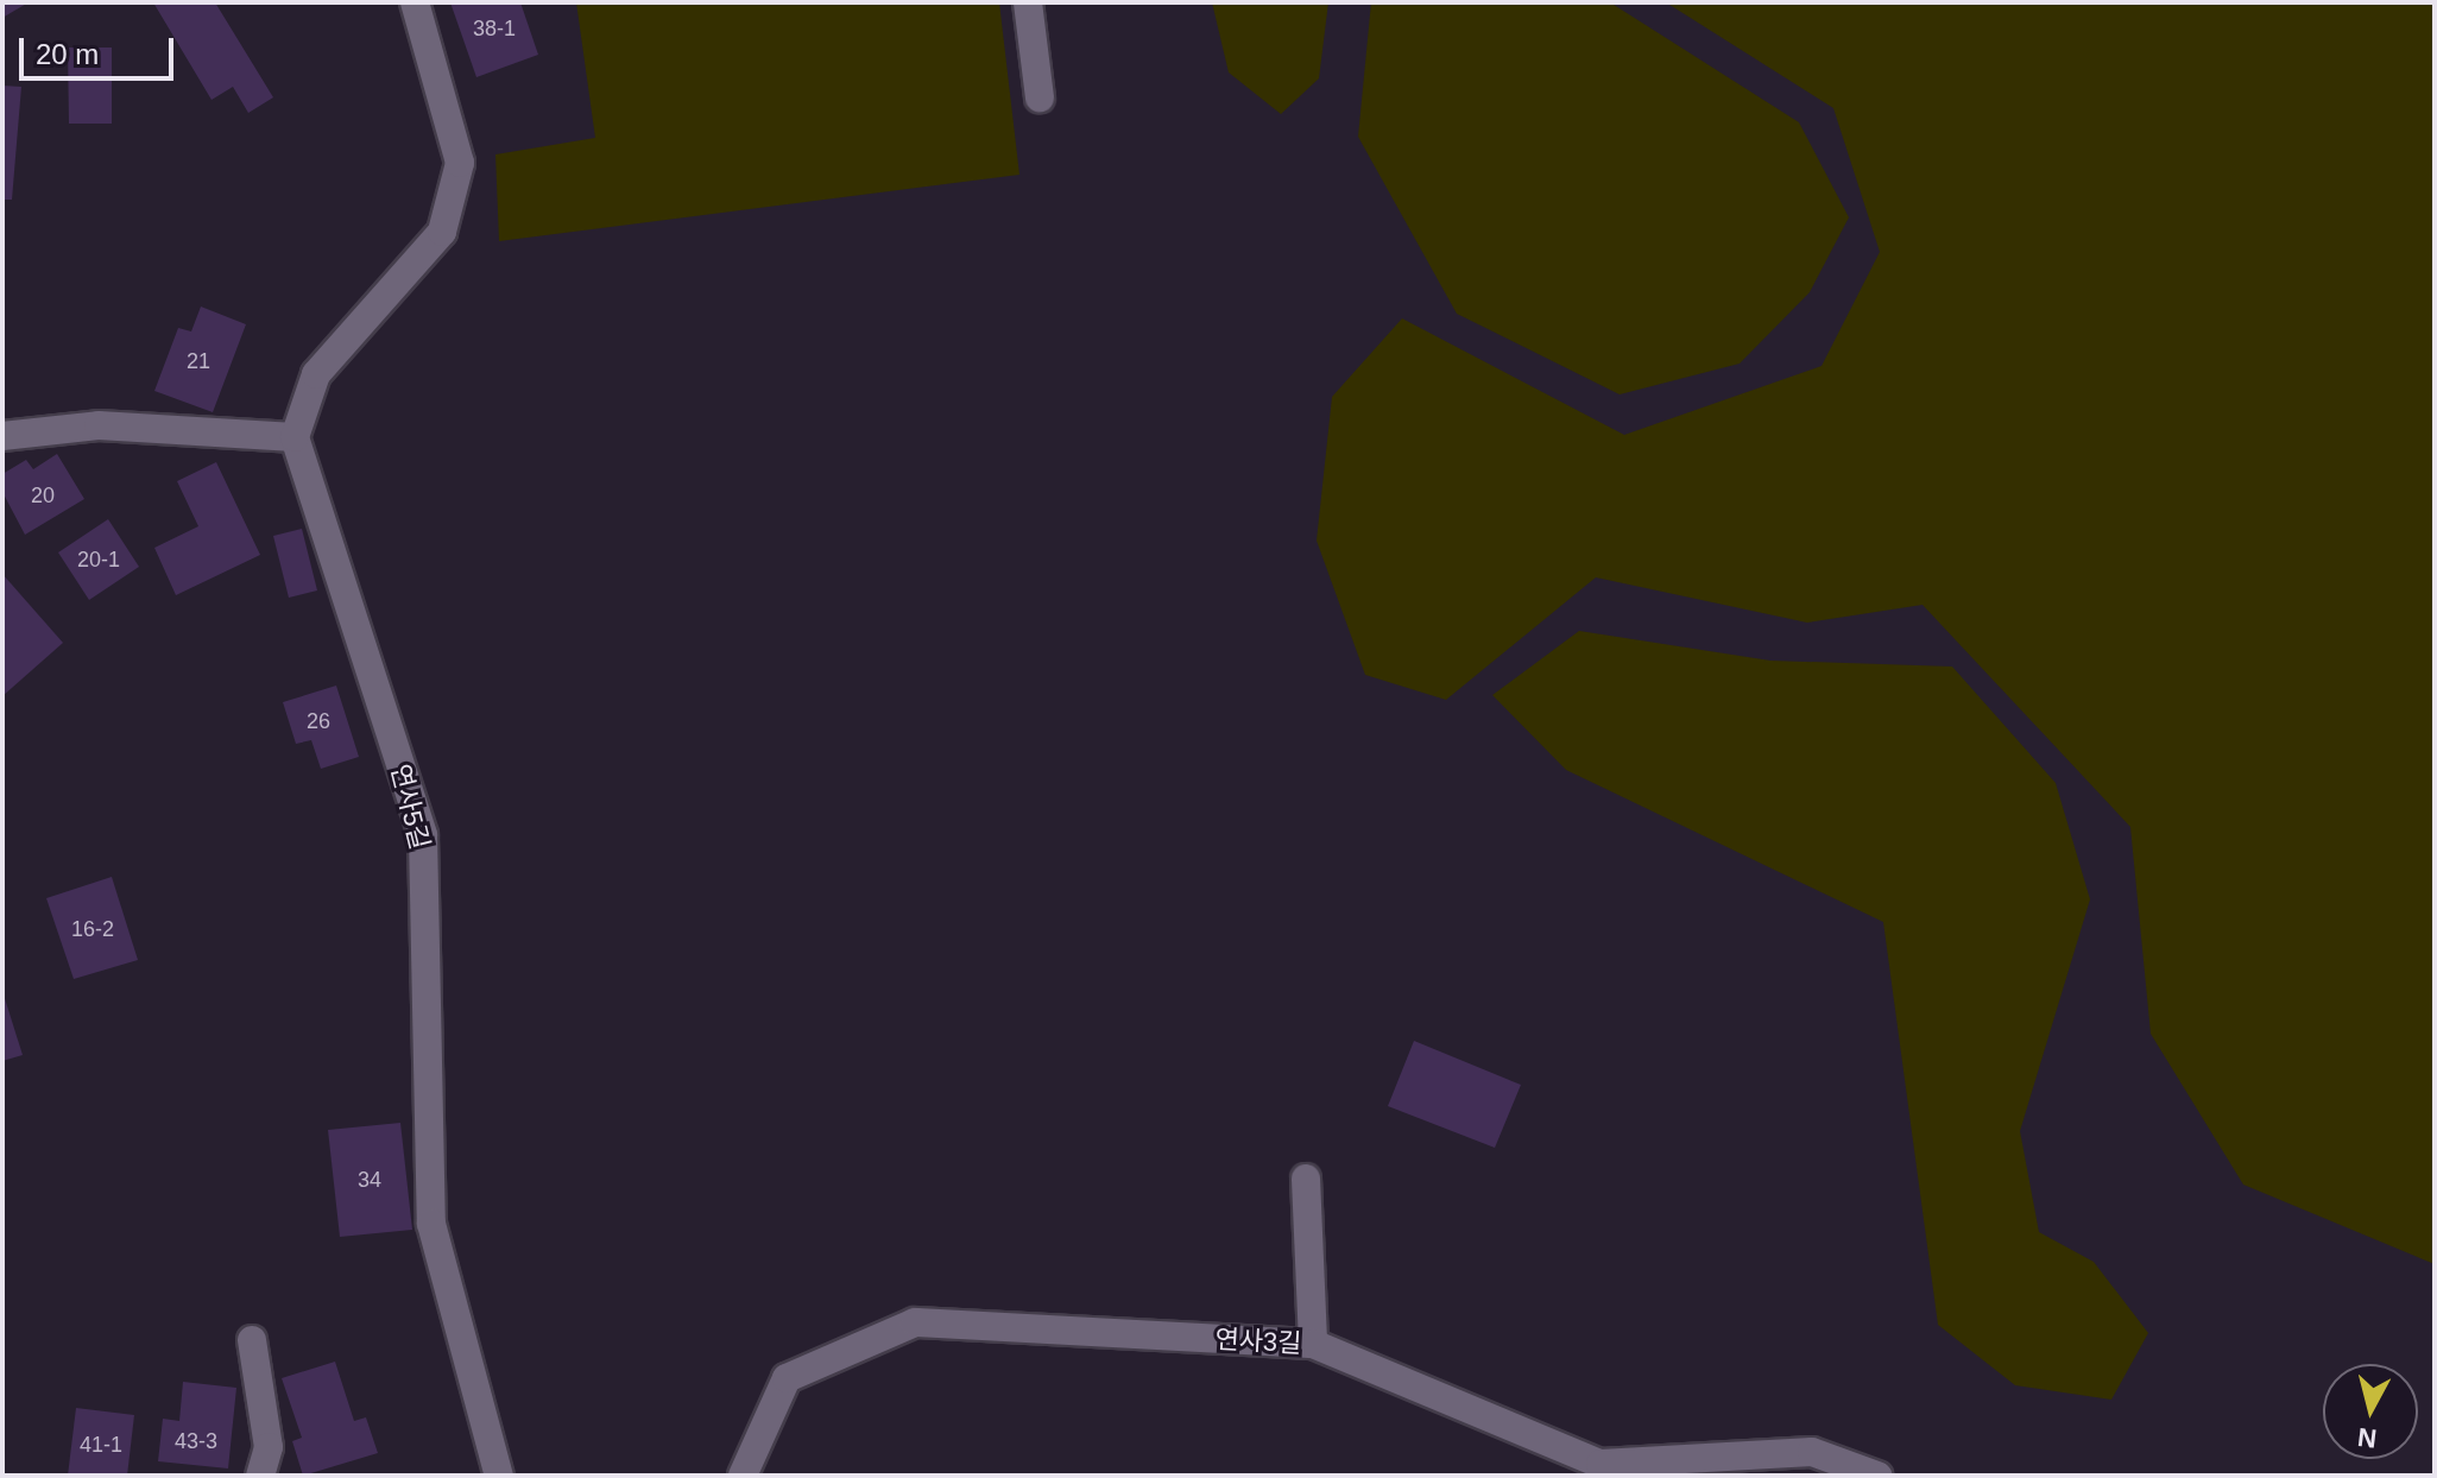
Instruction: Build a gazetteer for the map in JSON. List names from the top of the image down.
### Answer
{
  "streets": {
    "street": ["연사5길", "연사3길"]
  },
  "house_numbers": [
    "38-1",
    "21",
    "20",
    "20-1",
    "26",
    "16-2",
    "34",
    "43-3",
    "41-1"
  ],
  "scale_bar": "20 m",
  "north": "bottom"
}
